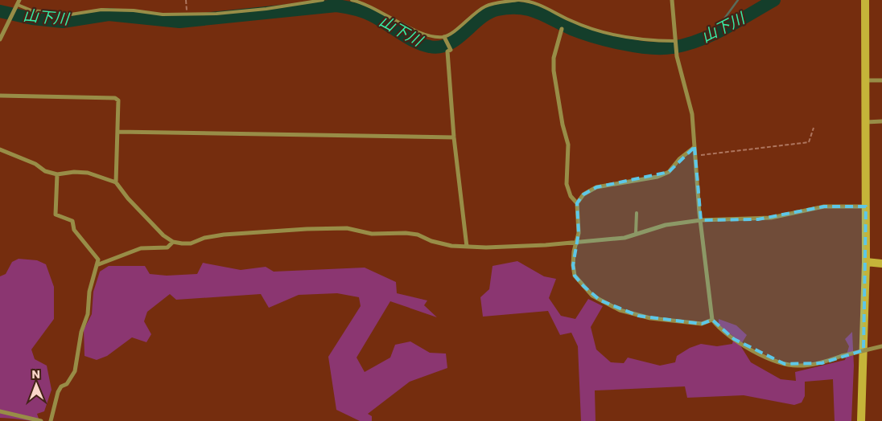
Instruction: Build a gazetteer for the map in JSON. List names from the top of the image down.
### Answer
{
  "water": ["山下川"],
  "north": "top"
}
